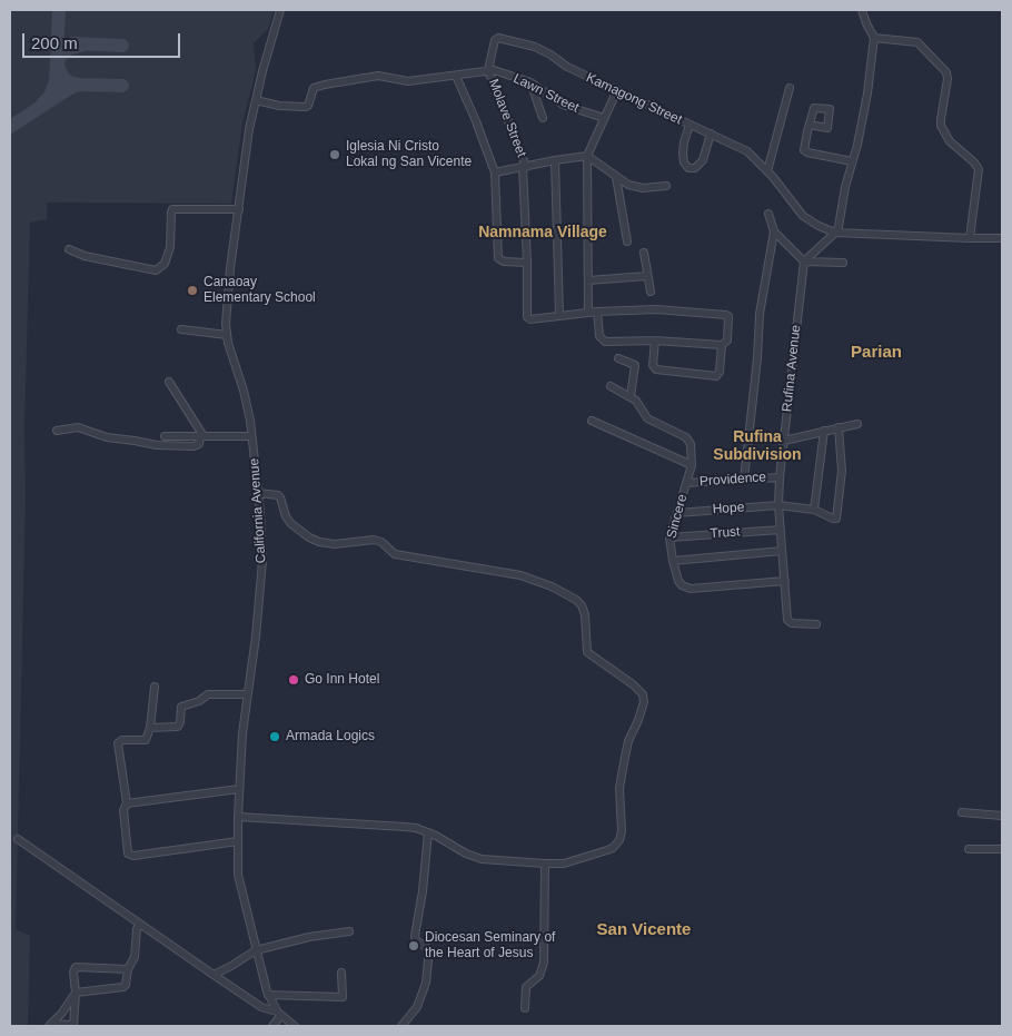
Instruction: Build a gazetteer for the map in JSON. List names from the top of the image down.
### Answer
{
  "streets": {
    "street": [
      "Lawn Street",
      "Kamagong Street",
      "Molave Street",
      "Rufina Avenue",
      "Providence",
      "Hope",
      "California Avenue",
      "Sincere",
      "Trust"
    ]
  },
  "crossings": [
    ["Lawn Street", "Kamagong Street"],
    ["Lawn Street", "Molave Street"],
    ["Kamagong Street", "Molave Street"],
    ["Rufina Avenue", "Providence"],
    ["Rufina Avenue", "Hope"],
    ["Rufina Avenue", "Sincere"],
    ["Rufina Avenue", "Trust"],
    ["Providence", "Sincere"],
    ["Hope", "Sincere"],
    ["Sincere", "Trust"]
  ],
  "districts": [
    "Namnama Village",
    "Parian",
    "Rufina Subdivision",
    "San Vicente"
  ],
  "places": [
    "Iglesia Ni Cristo Lokal ng San Vicente",
    "Canaoay Elementary School",
    "Go Inn Hotel",
    "Armada Logics",
    "Diocesan Seminary of the Heart of Jesus"
  ],
  "scale_bar": "200 m"
}
